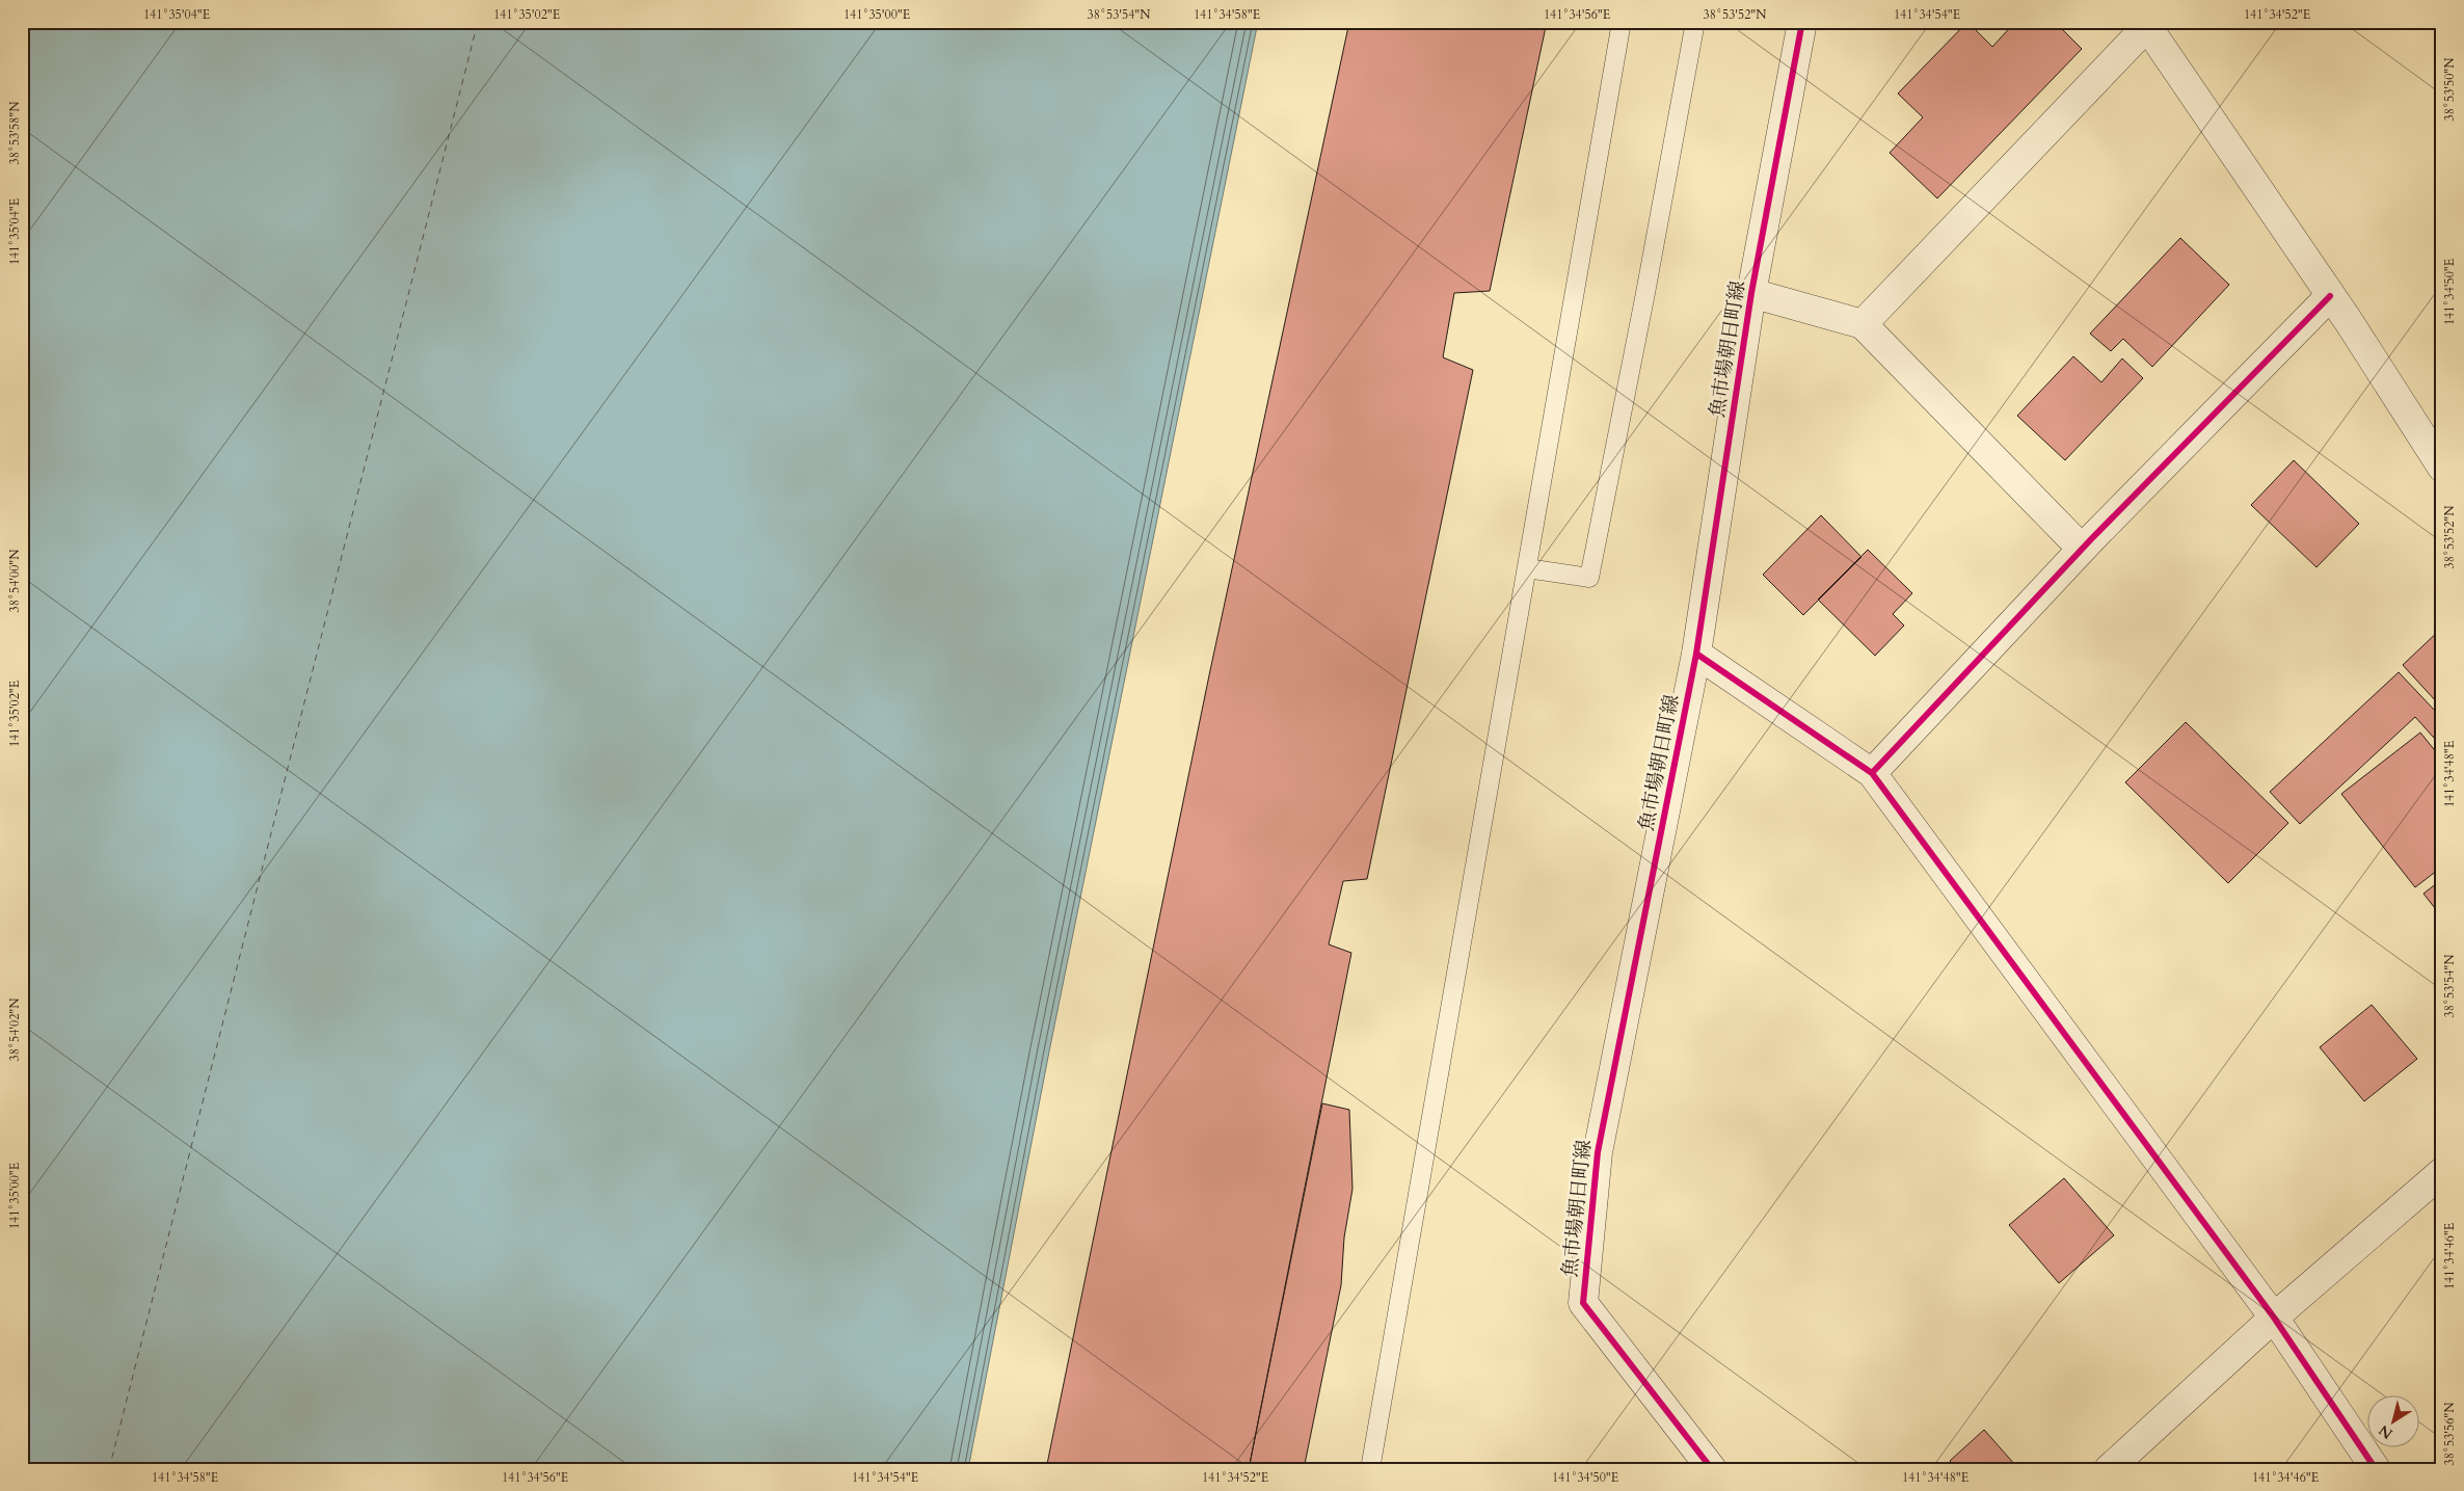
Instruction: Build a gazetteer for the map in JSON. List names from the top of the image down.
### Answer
{
  "streets": {
    "street": ["魚市場朝日町線"]
  },
  "north": "bottom left",
  "coordinates": [
    "141°35'04\"E",
    "141°35'02\"E",
    "141°35'00\"E",
    "38°53'54\"N",
    "141°34'58\"E",
    "141°34'56\"E",
    "38°53'52\"N",
    "141°34'54\"E",
    "141°34'52\"E",
    "38°53'50\"N",
    "38°53'58\"N",
    "141°34'50\"E",
    "38°54'00\"N",
    "141°34'48\"E",
    "38°54'02\"N",
    "141°34'46\"E",
    "38°53'56\"N"
  ]
}
